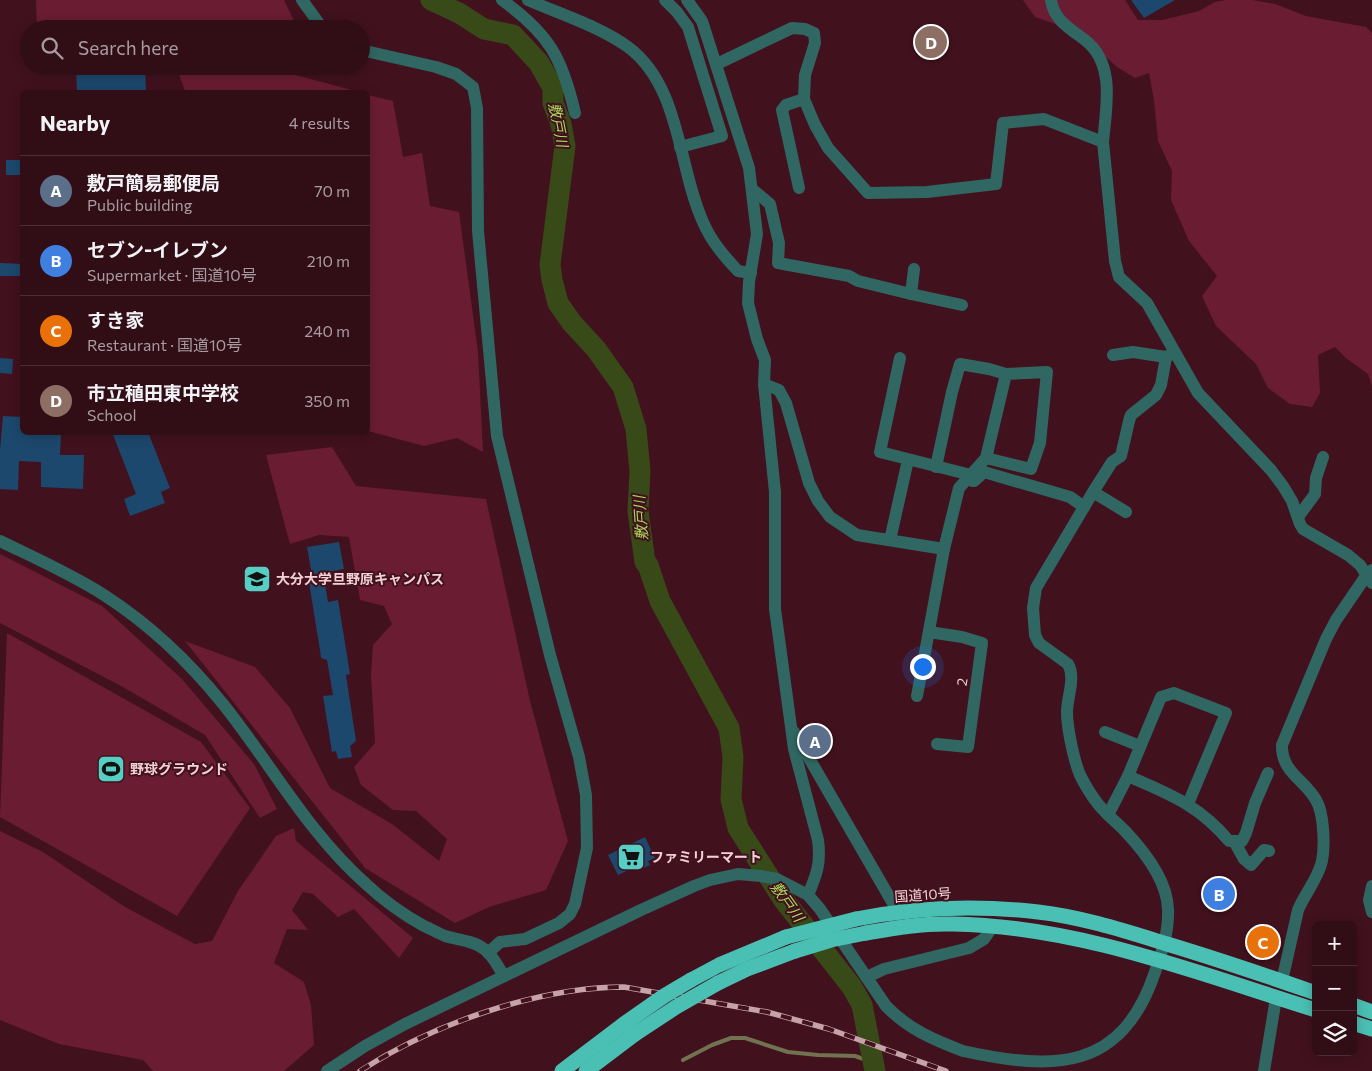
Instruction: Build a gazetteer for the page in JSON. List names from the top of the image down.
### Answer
{
  "streets": {
    "highway": ["国道10号"],
    "street": ["2"]
  },
  "water": ["敷戸川"],
  "places": {
    "school or university": ["大分大学旦野原キャンパス"],
    "sports": ["野球グラウンド"],
    "supermarket": ["ファミリーマート"]
  },
  "page": {
    "search": "Search here",
    "pins": [
      "D",
      "A",
      "B",
      "C"
    ],
    "heading": ["Nearby", "4 results"],
    "list": [
      {
        "mark": "A",
        "name": "敷戸簡易郵便局",
        "note": "Public building",
        "value": "70 m"
      },
      {
        "mark": "B",
        "name": "セブン-イレブン",
        "note": "Supermarket · 国道10号",
        "value": "210 m"
      },
      {
        "mark": "C",
        "name": "すき家",
        "note": "Restaurant · 国道10号",
        "value": "240 m"
      },
      {
        "mark": "D",
        "name": "市立稙田東中学校",
        "note": "School",
        "value": "350 m"
      }
    ],
    "map_buttons": ["+", "−"]
  }
}
